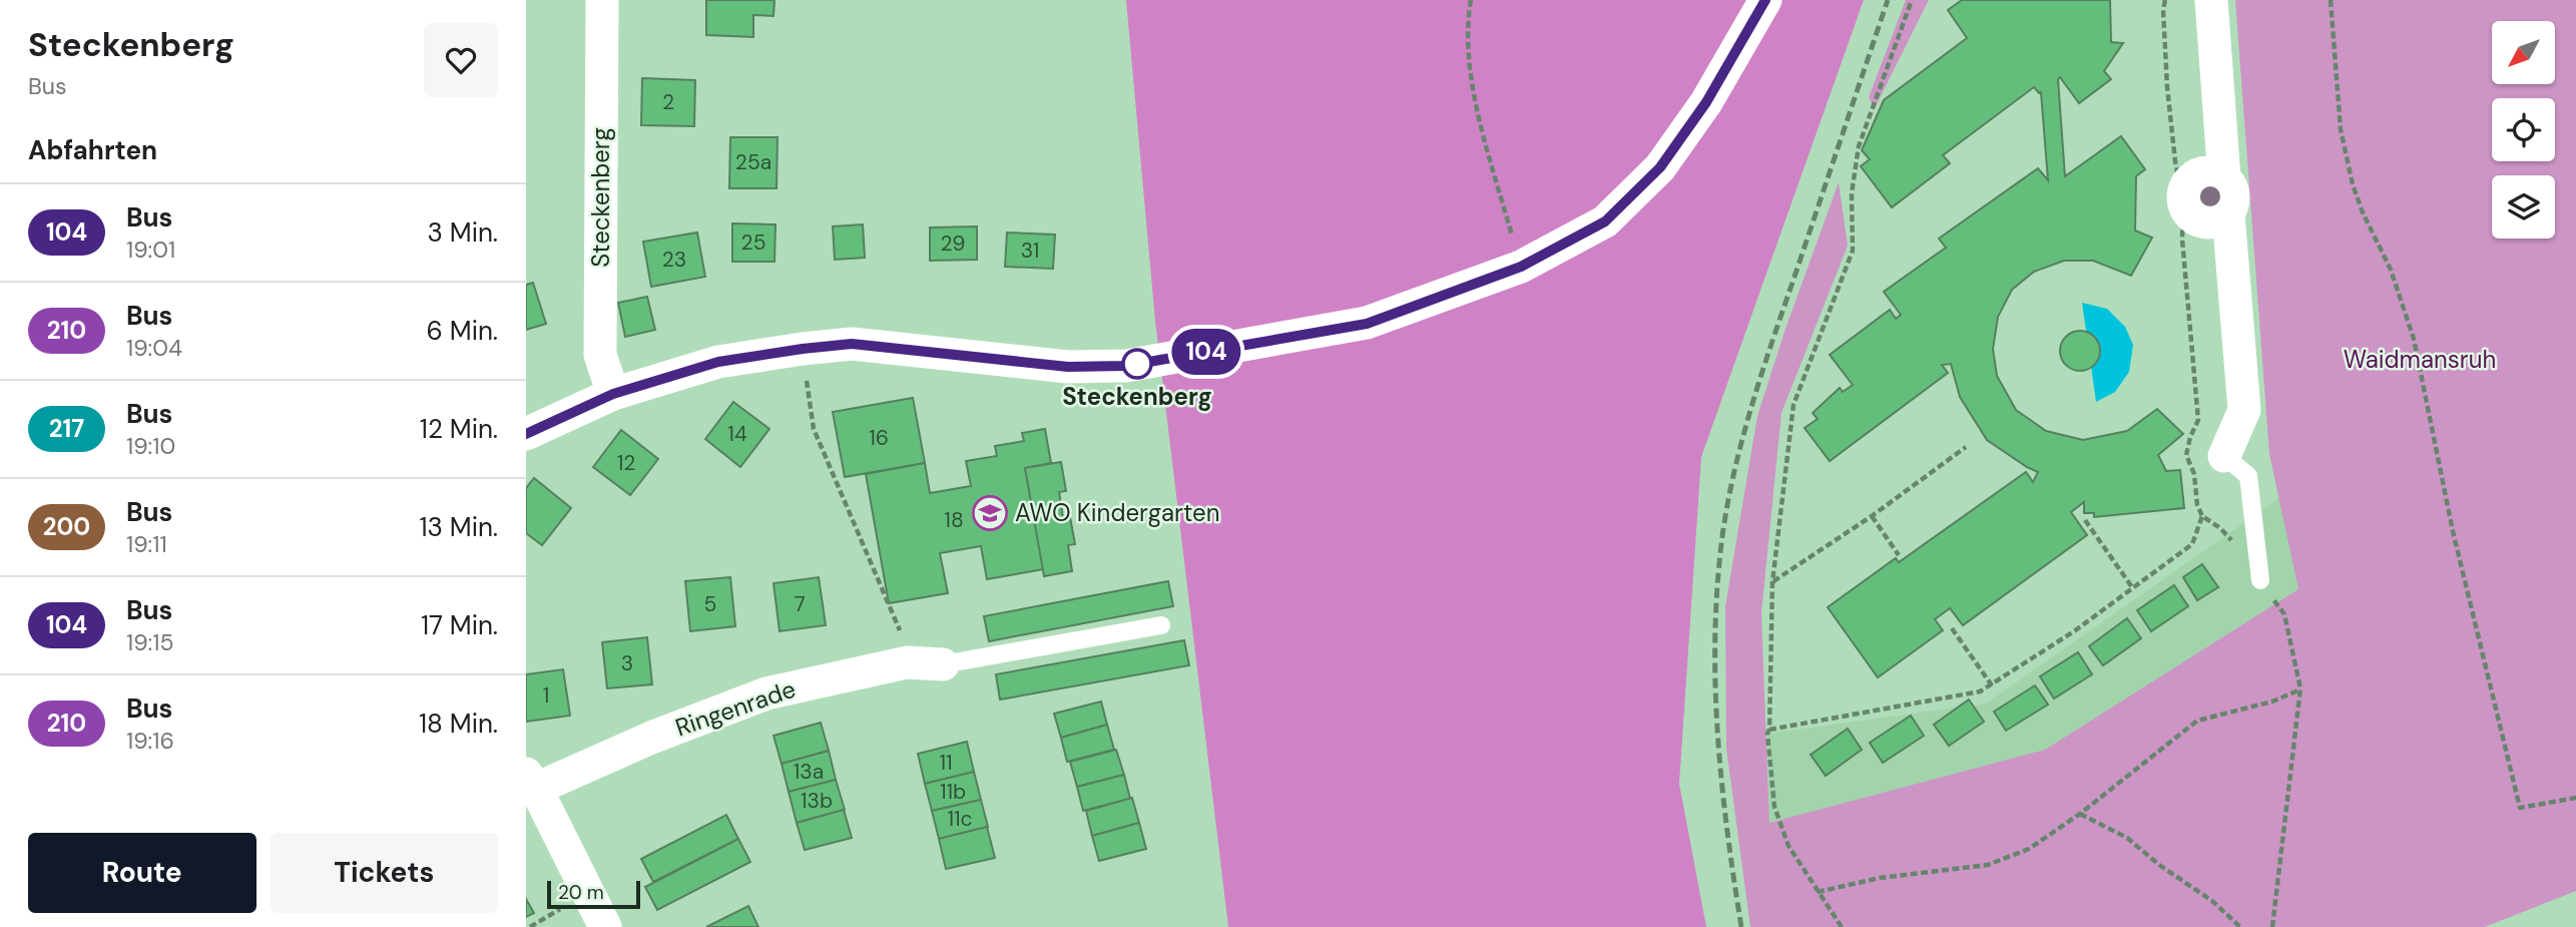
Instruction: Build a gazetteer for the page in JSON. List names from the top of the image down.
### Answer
{
  "streets": {
    "street": ["Steckenberg", "Ringenrade"]
  },
  "parks": ["Waidmansruh"],
  "places": {
    "other": ["Steckenberg"],
    "school or university": ["AWO Kindergarten"]
  },
  "lines": ["bus line 104"],
  "house_numbers": [
    "2",
    "25a",
    "25",
    "29",
    "31",
    "23",
    "14",
    "16",
    "12",
    "18",
    "5",
    "7",
    "3",
    "1",
    "11",
    "13a",
    "11b",
    "13b",
    "11c"
  ],
  "scale_bar": "20 m",
  "north": "bottom left",
  "page": {
    "heading": [
      ["Steckenberg", "Bus"],
      "Abfahrten"
    ],
    "on_map": "104",
    "list": [
      {
        "mark": "104",
        "name": "Bus",
        "note": "19:01",
        "value": "3 Min."
      },
      {
        "mark": "210",
        "name": "Bus",
        "note": "19:04",
        "value": "6 Min."
      },
      {
        "mark": "217",
        "name": "Bus",
        "note": "19:10",
        "value": "12 Min."
      },
      {
        "mark": "200",
        "name": "Bus",
        "note": "19:11",
        "value": "13 Min."
      },
      {
        "mark": "104",
        "name": "Bus",
        "note": "19:15",
        "value": "17 Min."
      },
      {
        "mark": "210",
        "name": "Bus",
        "note": "19:16",
        "value": "18 Min."
      }
    ],
    "buttons": ["Route", "Tickets"],
    "scale": "20 m"
  }
}
